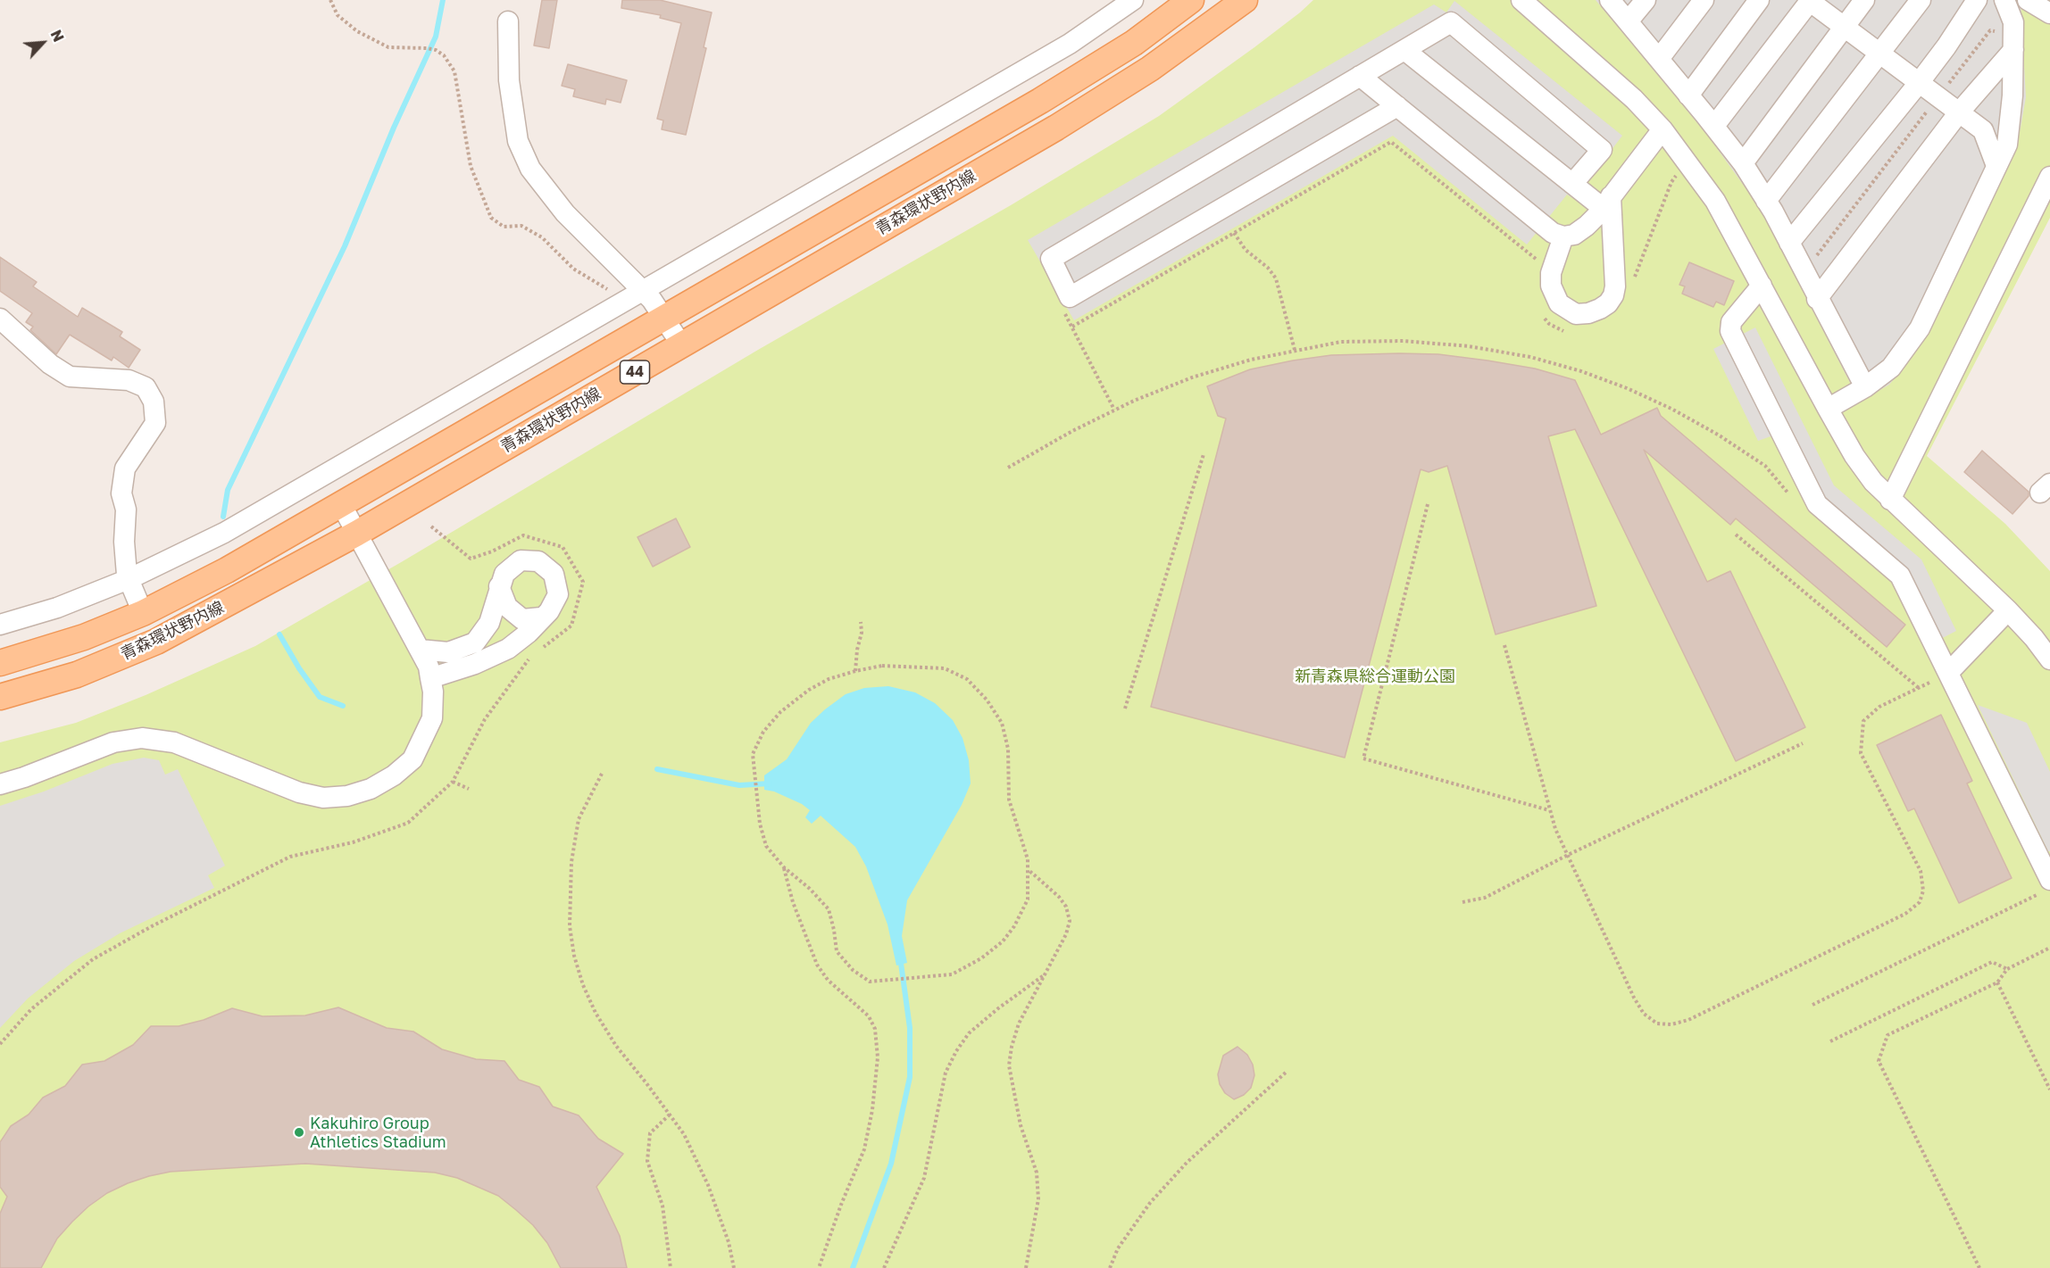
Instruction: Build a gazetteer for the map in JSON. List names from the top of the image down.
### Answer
{
  "streets": {
    "main road": ["青森環状野内線", "44"]
  },
  "parks": ["新青森県総合運動公園"],
  "places": ["Kakuhiro Group Athletics Stadium"],
  "north": "top right"
}
